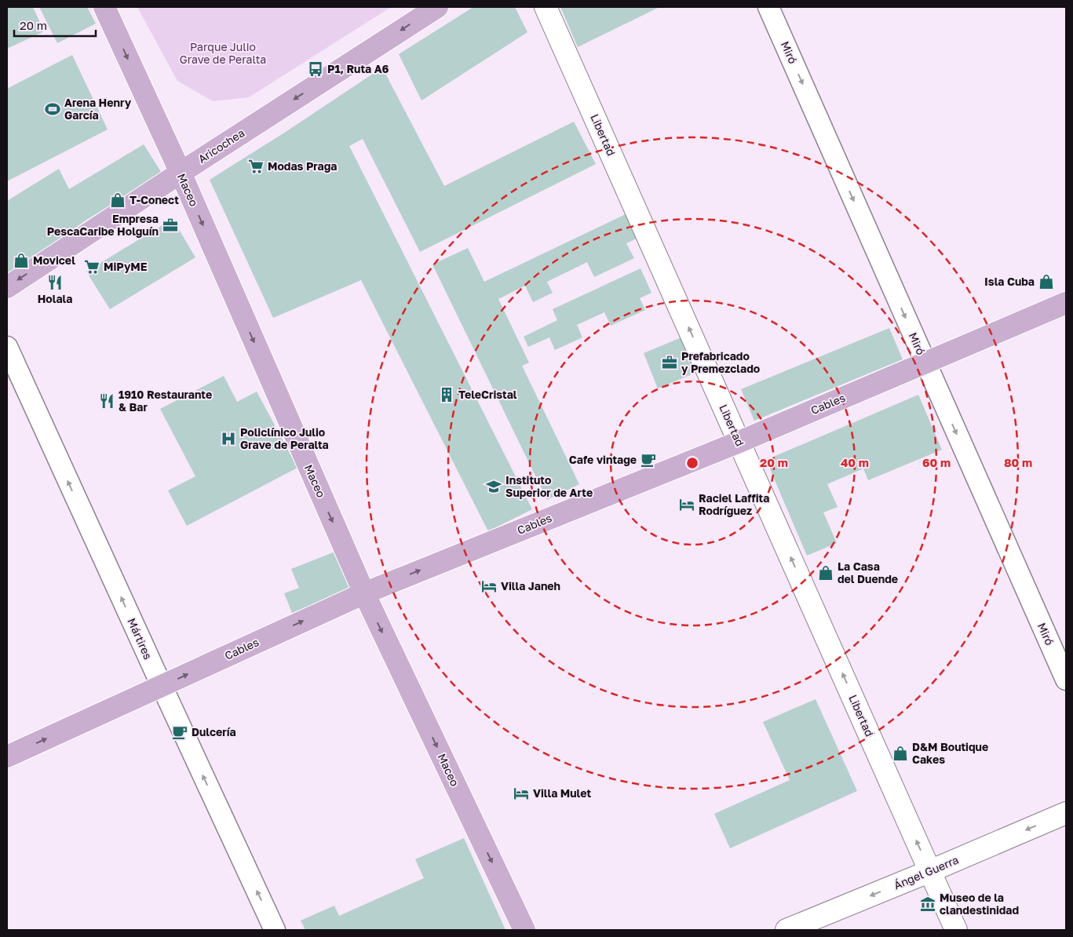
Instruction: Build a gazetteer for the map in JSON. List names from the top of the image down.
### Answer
{
  "streets": {
    "main road": ["Aricochea", "Maceo", "Cables"],
    "street": [
      "Miró",
      "Libertad",
      "Mártires",
      "Ángel Guerra"
    ]
  },
  "crossings": [
    ["Miró", "Cables"],
    ["Libertad", "Cables"],
    ["Libertad", "Ángel Guerra"],
    ["Aricochea", "Maceo"],
    ["Maceo", "Cables"],
    ["Cables", "Mártires"]
  ],
  "one_way": [
    "Miró",
    "Libertad",
    "Aricochea",
    "Maceo",
    "Cables",
    "Mártires",
    "Ángel Guerra"
  ],
  "parks": ["Parque Julio Grave de Peralta"],
  "places": {
    "bus stop": ["P1, Ruta A6"],
    "sports": ["Arena Henry García"],
    "supermarket": ["Modas Praga", "MiPyME"],
    "shop": [
      "T-Conect",
      "Movicel",
      "Isla Cuba",
      "La Casa del Duende",
      "D&M Boutique Cakes"
    ],
    "office": ["Empresa PescaCaribe Holguín", "Prefabricado y Premezclado"],
    "restaurant": ["Holala", "1910 Restaurante & Bar"],
    "building": ["TeleCristal"],
    "hospital": ["Policlínico Julio Grave de Peralta"],
    "cafe": ["Cafe vintage", "Dulcería"],
    "school or university": ["Instituto Superior de Arte"],
    "hotel": ["Raciel Laffita Rodríguez", "Villa Janeh", "Villa Mulet"],
    "museum": ["Museo de la clandestinidad"]
  },
  "scale_bar": "20 m",
  "rings": [
    "20 m",
    "40 m",
    "60 m",
    "80 m"
  ]
}
